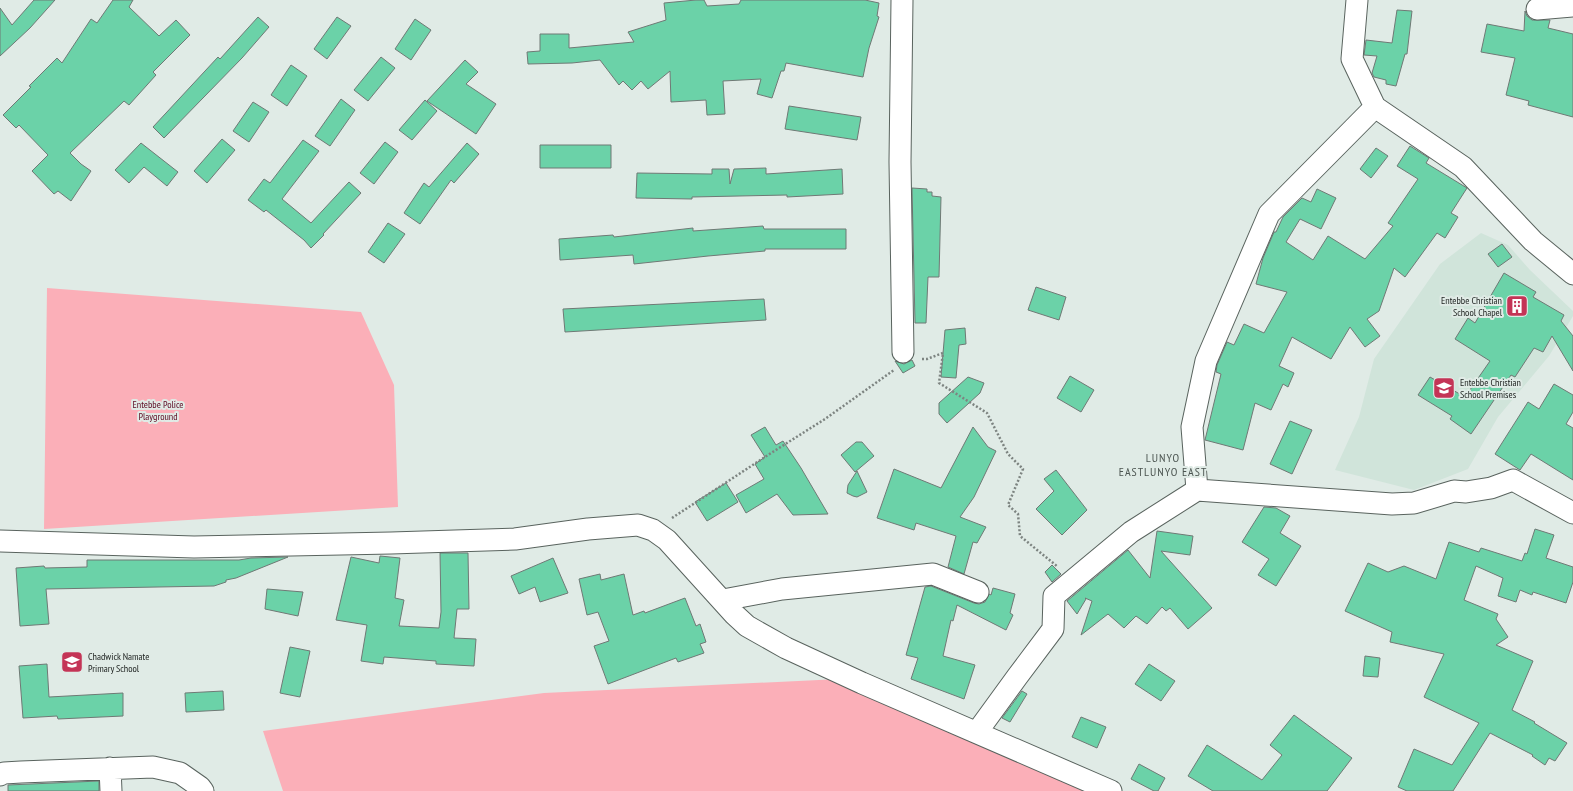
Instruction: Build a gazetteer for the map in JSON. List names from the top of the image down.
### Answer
{
  "districts": ["LUNYO EASTLUNYO EAST"],
  "parks": ["Entebbe Police Playground"],
  "places": {
    "building": ["Entebbe Christian School Chapel"],
    "school or university": ["Entebbe Christian School Premises", "Chadwick Namate Primary School"]
  }
}
